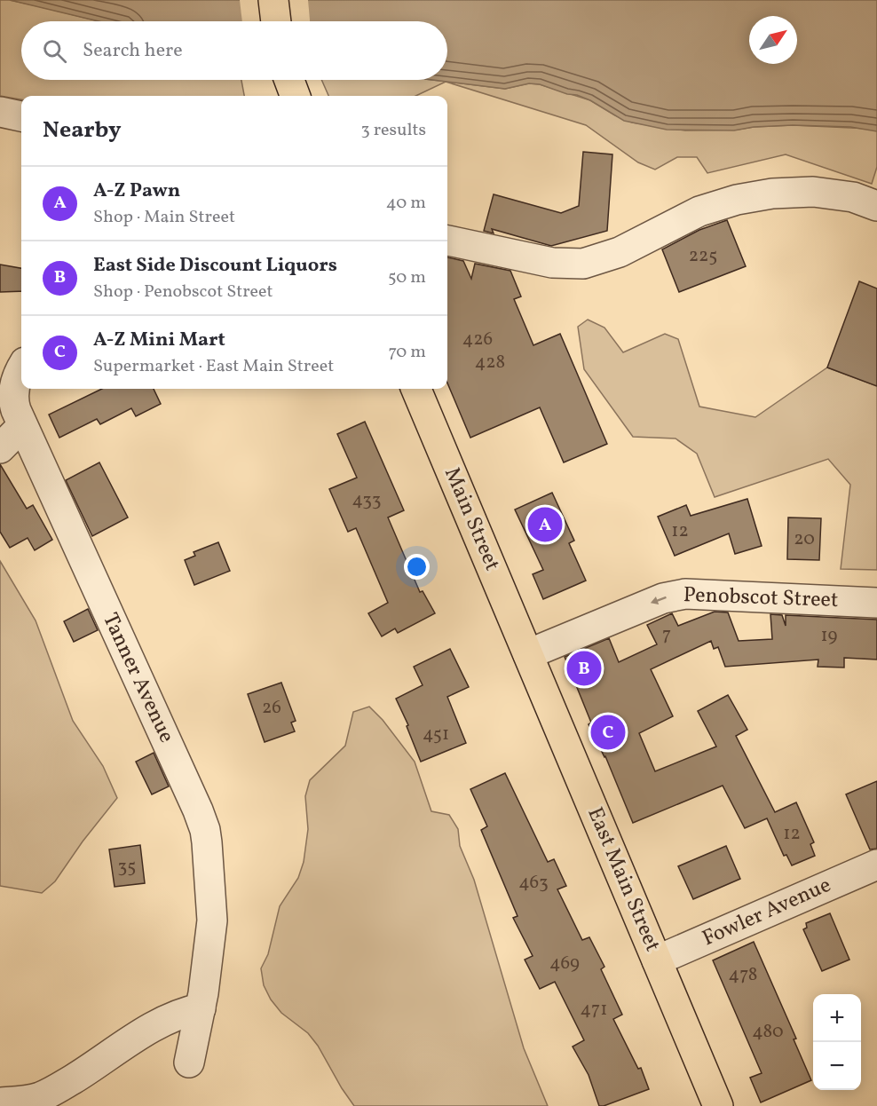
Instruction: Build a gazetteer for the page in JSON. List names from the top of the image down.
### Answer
{
  "streets": {
    "highway": ["Main Street", "East Main Street"],
    "street": ["Penobscot Street", "Tanner Avenue", "Fowler Avenue"]
  },
  "crossings": [
    ["Main Street", "Penobscot Street"],
    ["Main Street", "East Main Street"],
    ["Penobscot Street", "East Main Street"],
    ["East Main Street", "Fowler Avenue"]
  ],
  "one_way": ["Penobscot Street"],
  "house_numbers": [
    "225",
    "426",
    "428",
    "433",
    "12",
    "20",
    "7",
    "19",
    "26",
    "451",
    "12",
    "35",
    "463",
    "469",
    "478",
    "471",
    "480"
  ],
  "north": "top right",
  "page": {
    "search": "Search here",
    "heading": ["Nearby", "3 results"],
    "list": [
      {
        "mark": "A",
        "name": "A-Z Pawn",
        "note": "Shop · Main Street",
        "value": "40 m"
      },
      {
        "mark": "B",
        "name": "East Side Discount Liquors",
        "note": "Shop · Penobscot Street",
        "value": "50 m"
      },
      {
        "mark": "C",
        "name": "A-Z Mini Mart",
        "note": "Supermarket · East Main Street",
        "value": "70 m"
      }
    ],
    "pins": ["A", "B", "C"],
    "map_buttons": ["+", "−"]
  }
}
